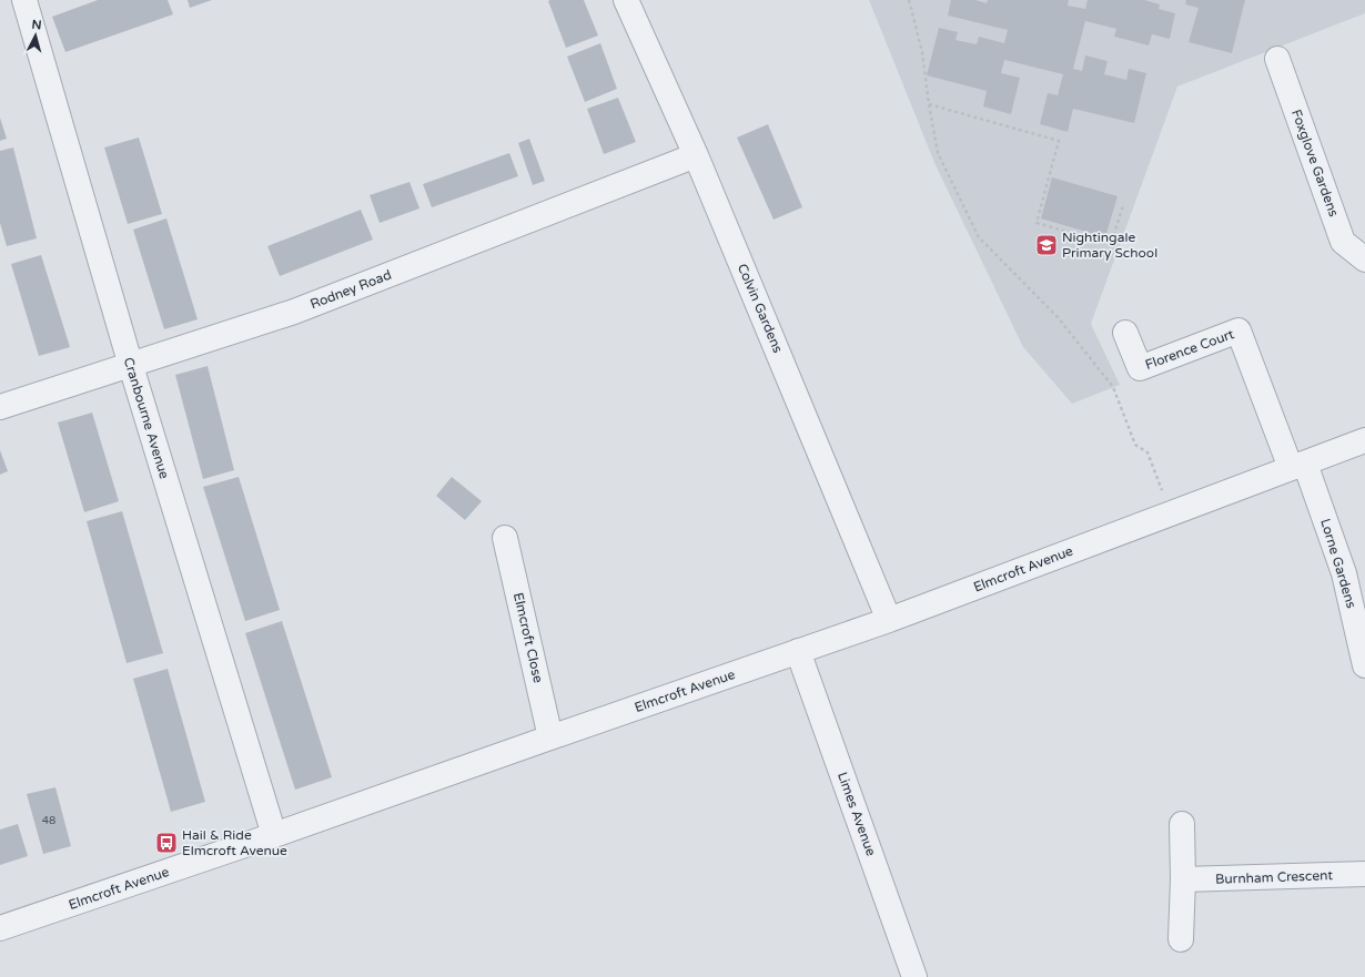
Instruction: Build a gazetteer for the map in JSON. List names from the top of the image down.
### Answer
{
  "streets": {
    "street": [
      "Foxglove Gardens",
      "Rodney Road",
      "Colvin Gardens",
      "Florence Court",
      "Cranbourne Avenue",
      "Lorne Gardens",
      "Elmcroft Avenue",
      "Elmcroft Close",
      "Limes Avenue",
      "Burnham Crescent"
    ]
  },
  "crossings": [
    ["Rodney Road", "Colvin Gardens"],
    ["Rodney Road", "Cranbourne Avenue"],
    ["Colvin Gardens", "Elmcroft Avenue"],
    ["Florence Court", "Lorne Gardens"],
    ["Florence Court", "Elmcroft Avenue"],
    ["Cranbourne Avenue", "Elmcroft Avenue"],
    ["Lorne Gardens", "Elmcroft Avenue"],
    ["Elmcroft Avenue", "Elmcroft Close"],
    ["Elmcroft Avenue", "Limes Avenue"]
  ],
  "places": {
    "school or university": ["Nightingale Primary School"],
    "bus stop": ["Hail & Ride Elmcroft Avenue"]
  },
  "house_numbers": ["48"],
  "north": "top"
}
